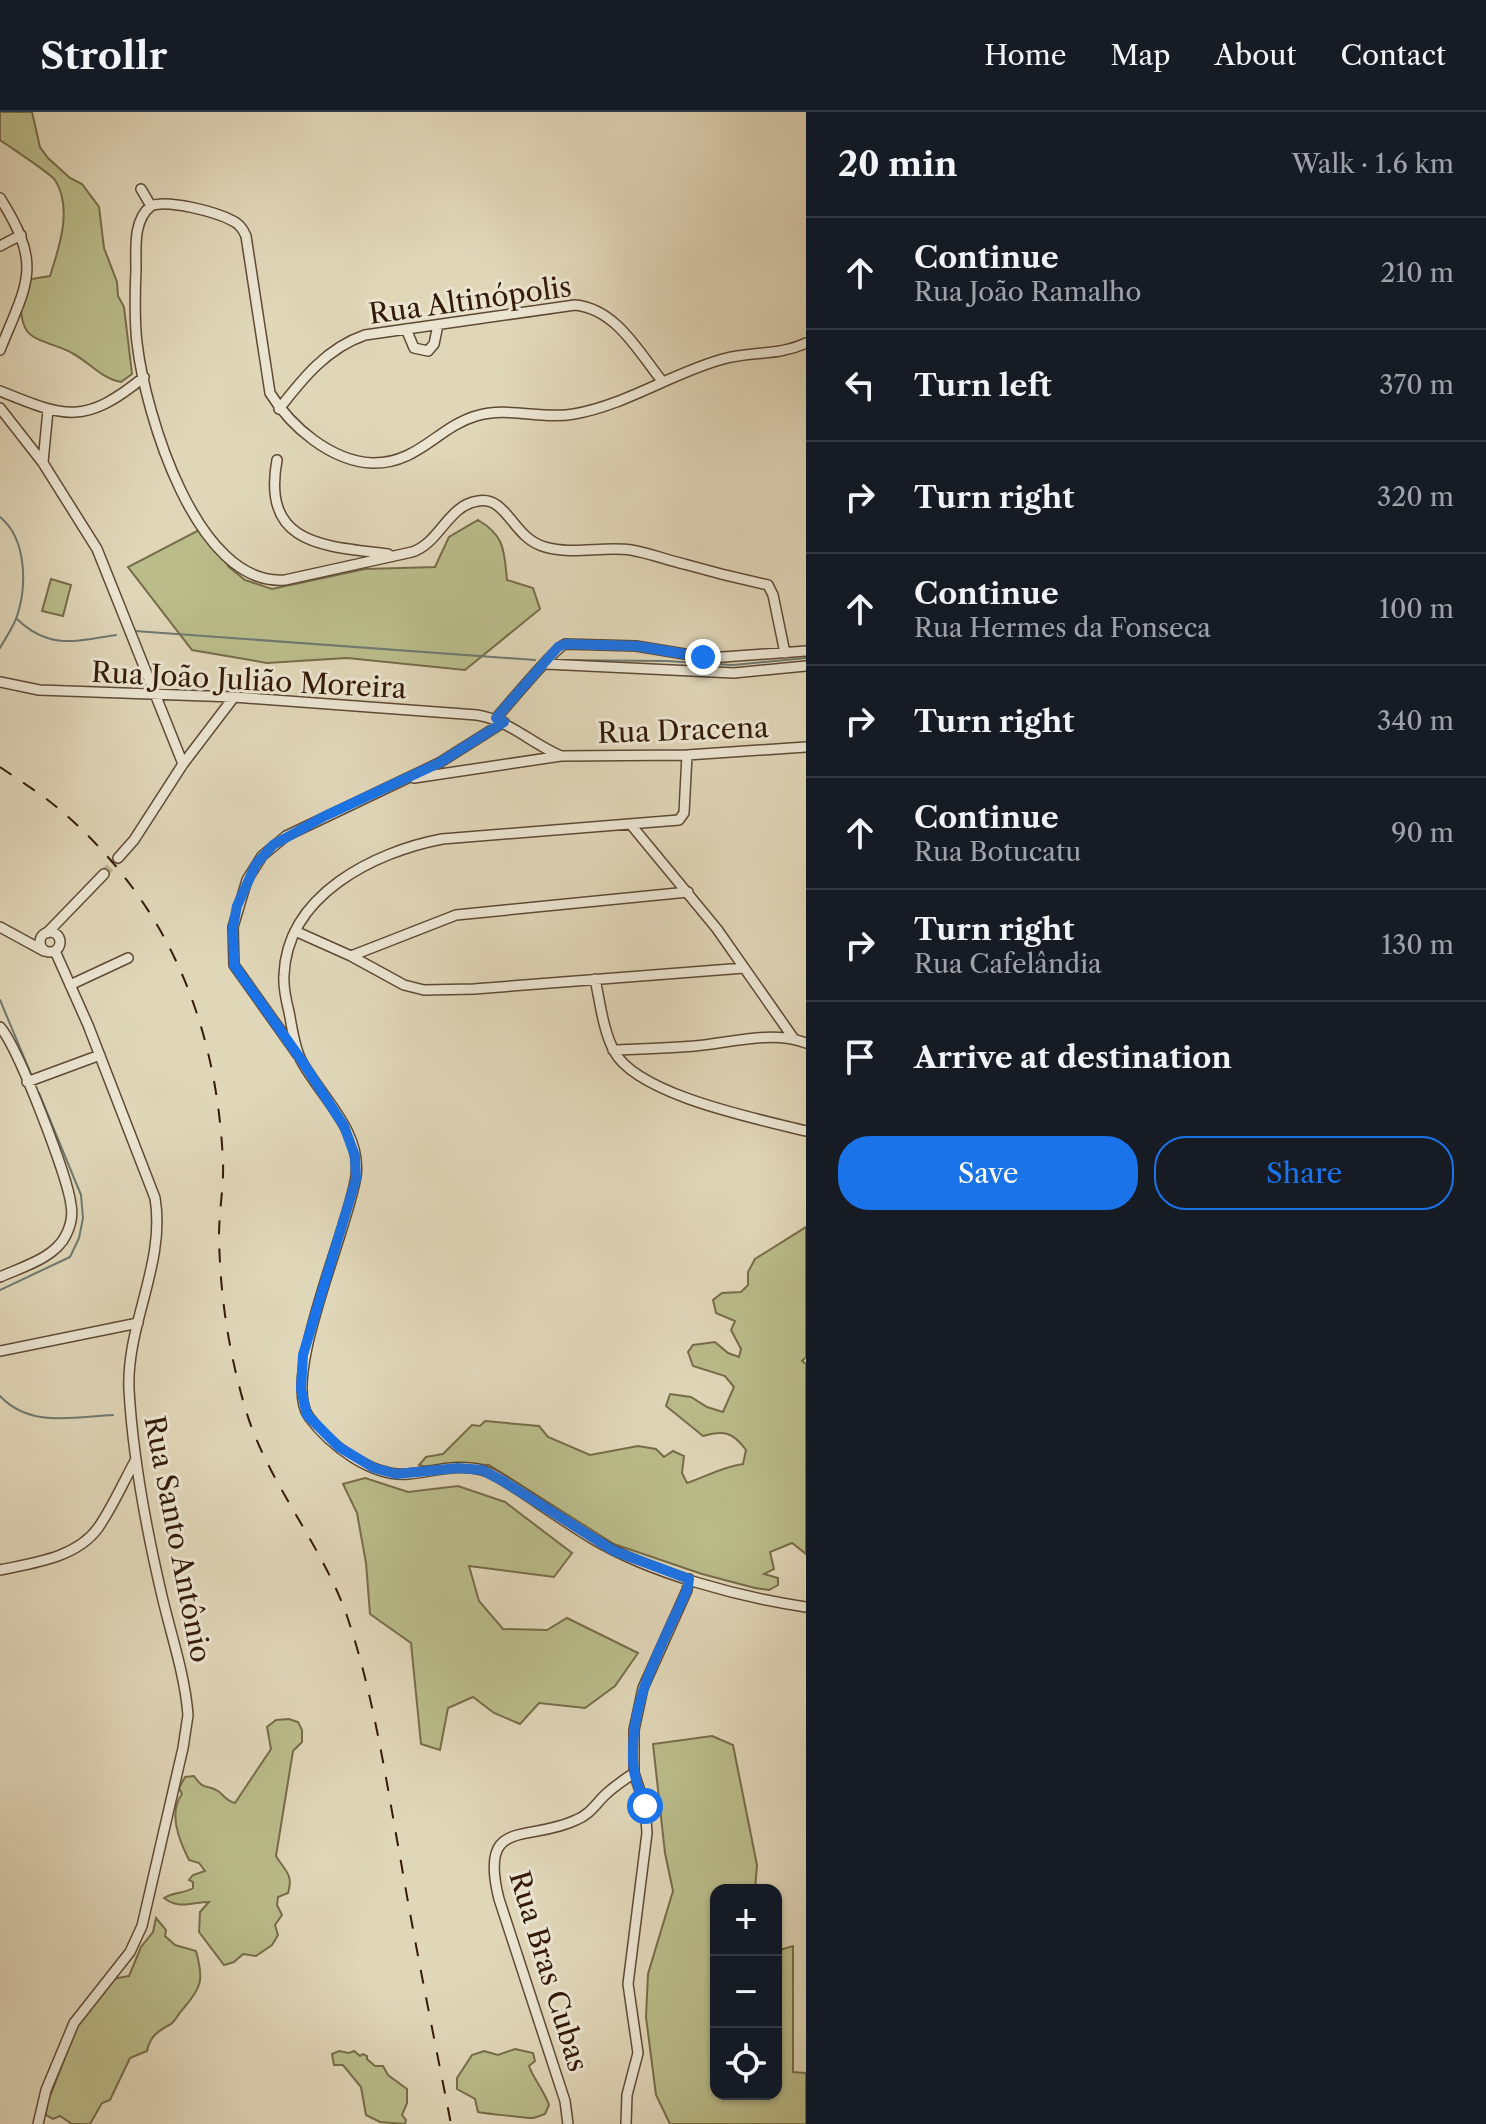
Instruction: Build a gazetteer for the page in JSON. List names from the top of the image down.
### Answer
{
  "streets": {
    "street": [
      "Rua Altinópolis",
      "Rua João Julião Moreira",
      "Rua Dracena",
      "Rua Santo Antônio",
      "Rua Bras Cubas"
    ]
  },
  "crossings": [
    ["Rua João Julião Moreira", "Rua Dracena"]
  ],
  "page": {
    "header": "Strollr",
    "nav": [
      "Home",
      "Map",
      "About",
      "Contact"
    ],
    "heading": ["20 min", "Walk · 1.6 km"],
    "list": [
      ["Continue", "Rua João Ramalho", "210 m"],
      ["Turn left", "370 m"],
      ["Turn right", "320 m"],
      ["Continue", "Rua Hermes da Fonseca", "100 m"],
      ["Turn right", "340 m"],
      ["Continue", "Rua Botucatu", "90 m"],
      ["Turn right", "Rua Cafelândia", "130 m"],
      "Arrive at destination"
    ],
    "buttons": ["Save", "Share"],
    "map_buttons": ["+", "−"]
  }
}
